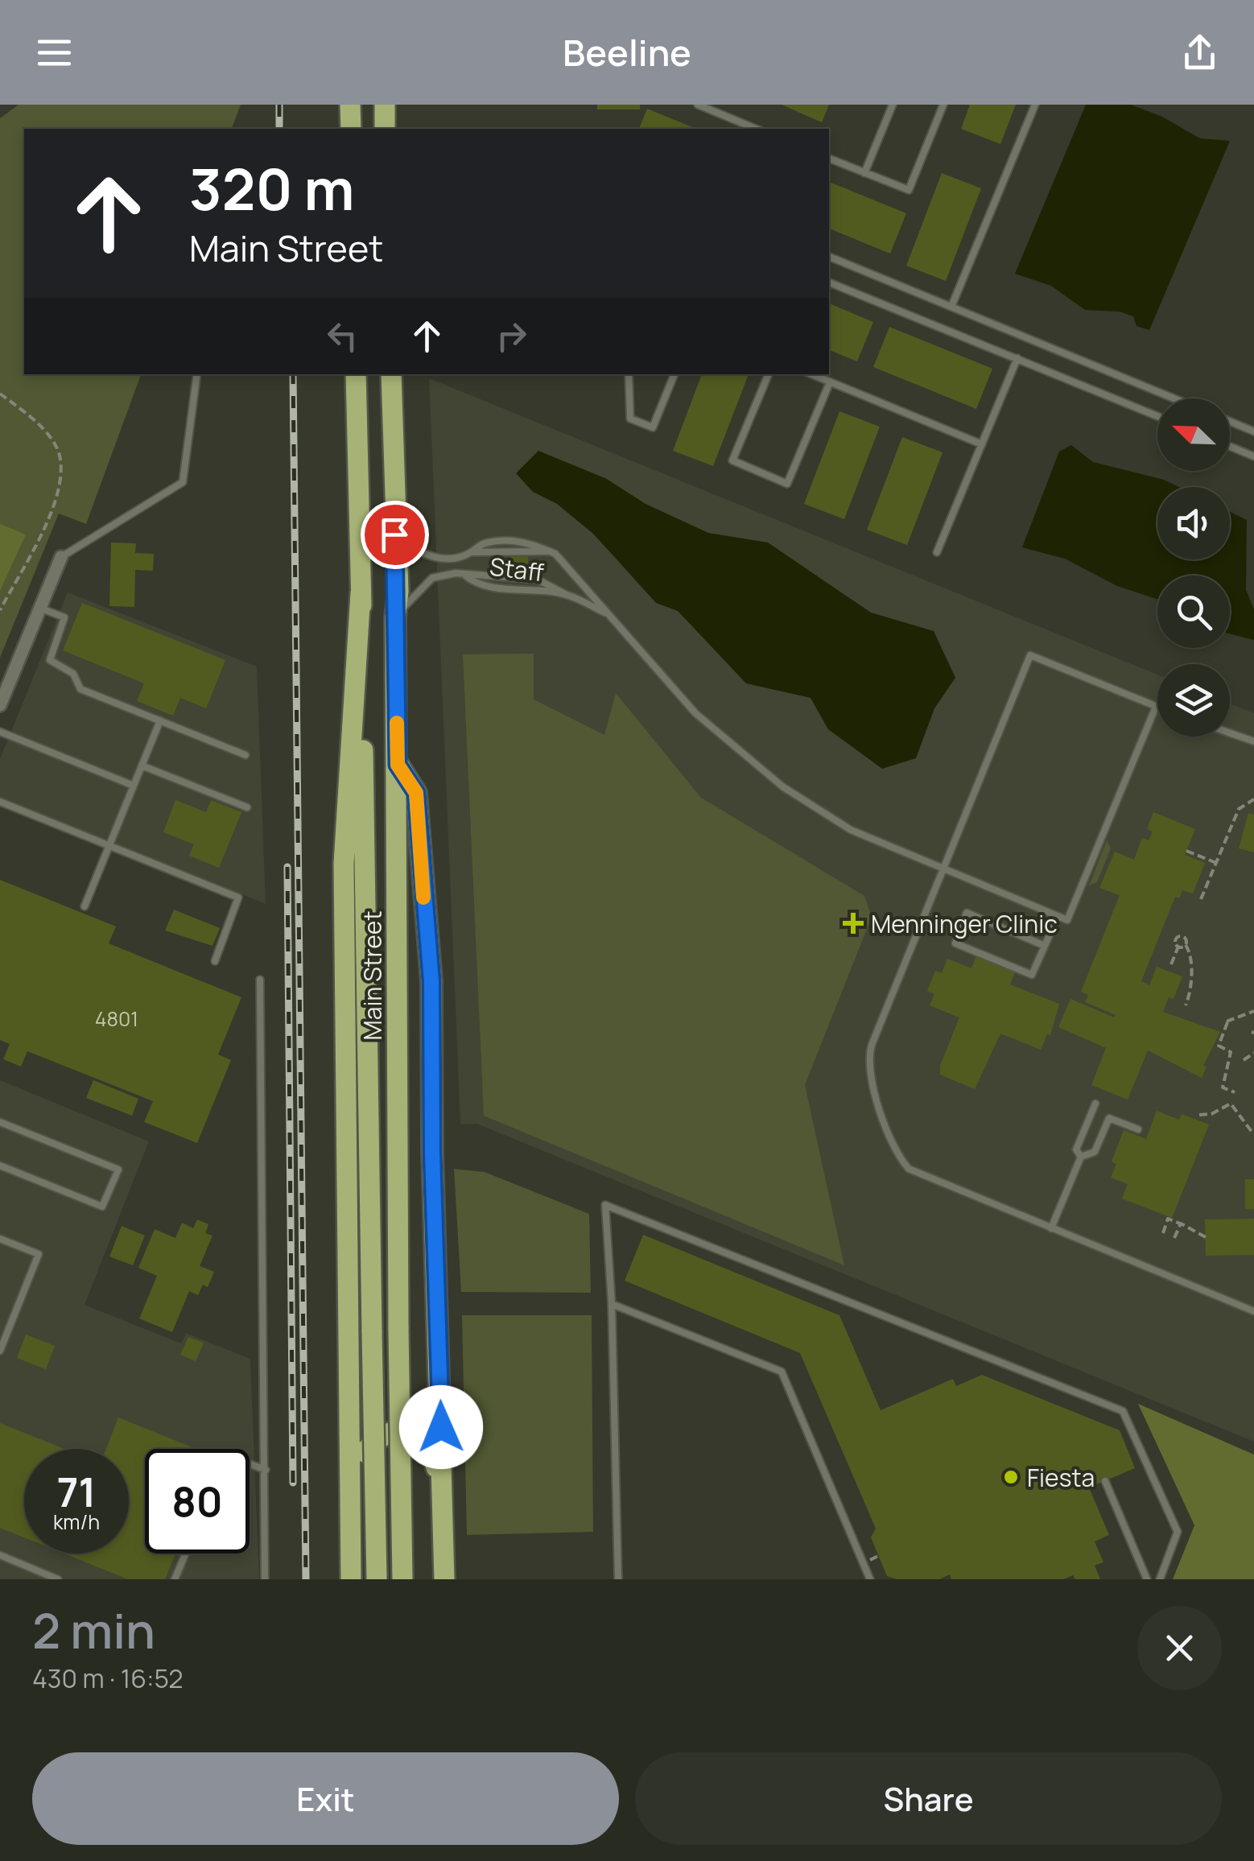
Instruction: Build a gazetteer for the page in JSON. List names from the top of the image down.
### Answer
{
  "streets": {
    "highway": ["Main Street"],
    "lane": ["Staff"]
  },
  "places": {
    "health": ["Menninger Clinic"],
    "other": ["Fiesta"]
  },
  "house_numbers": ["4801"],
  "north": "top left",
  "page": {
    "header": "Beeline",
    "turn": ["320 m", "Main Street"],
    "speed": "71 km/h",
    "limit": "80",
    "heading": ["2 min", "430 m · 16:52"],
    "buttons": ["Exit", "Share"]
  }
}
